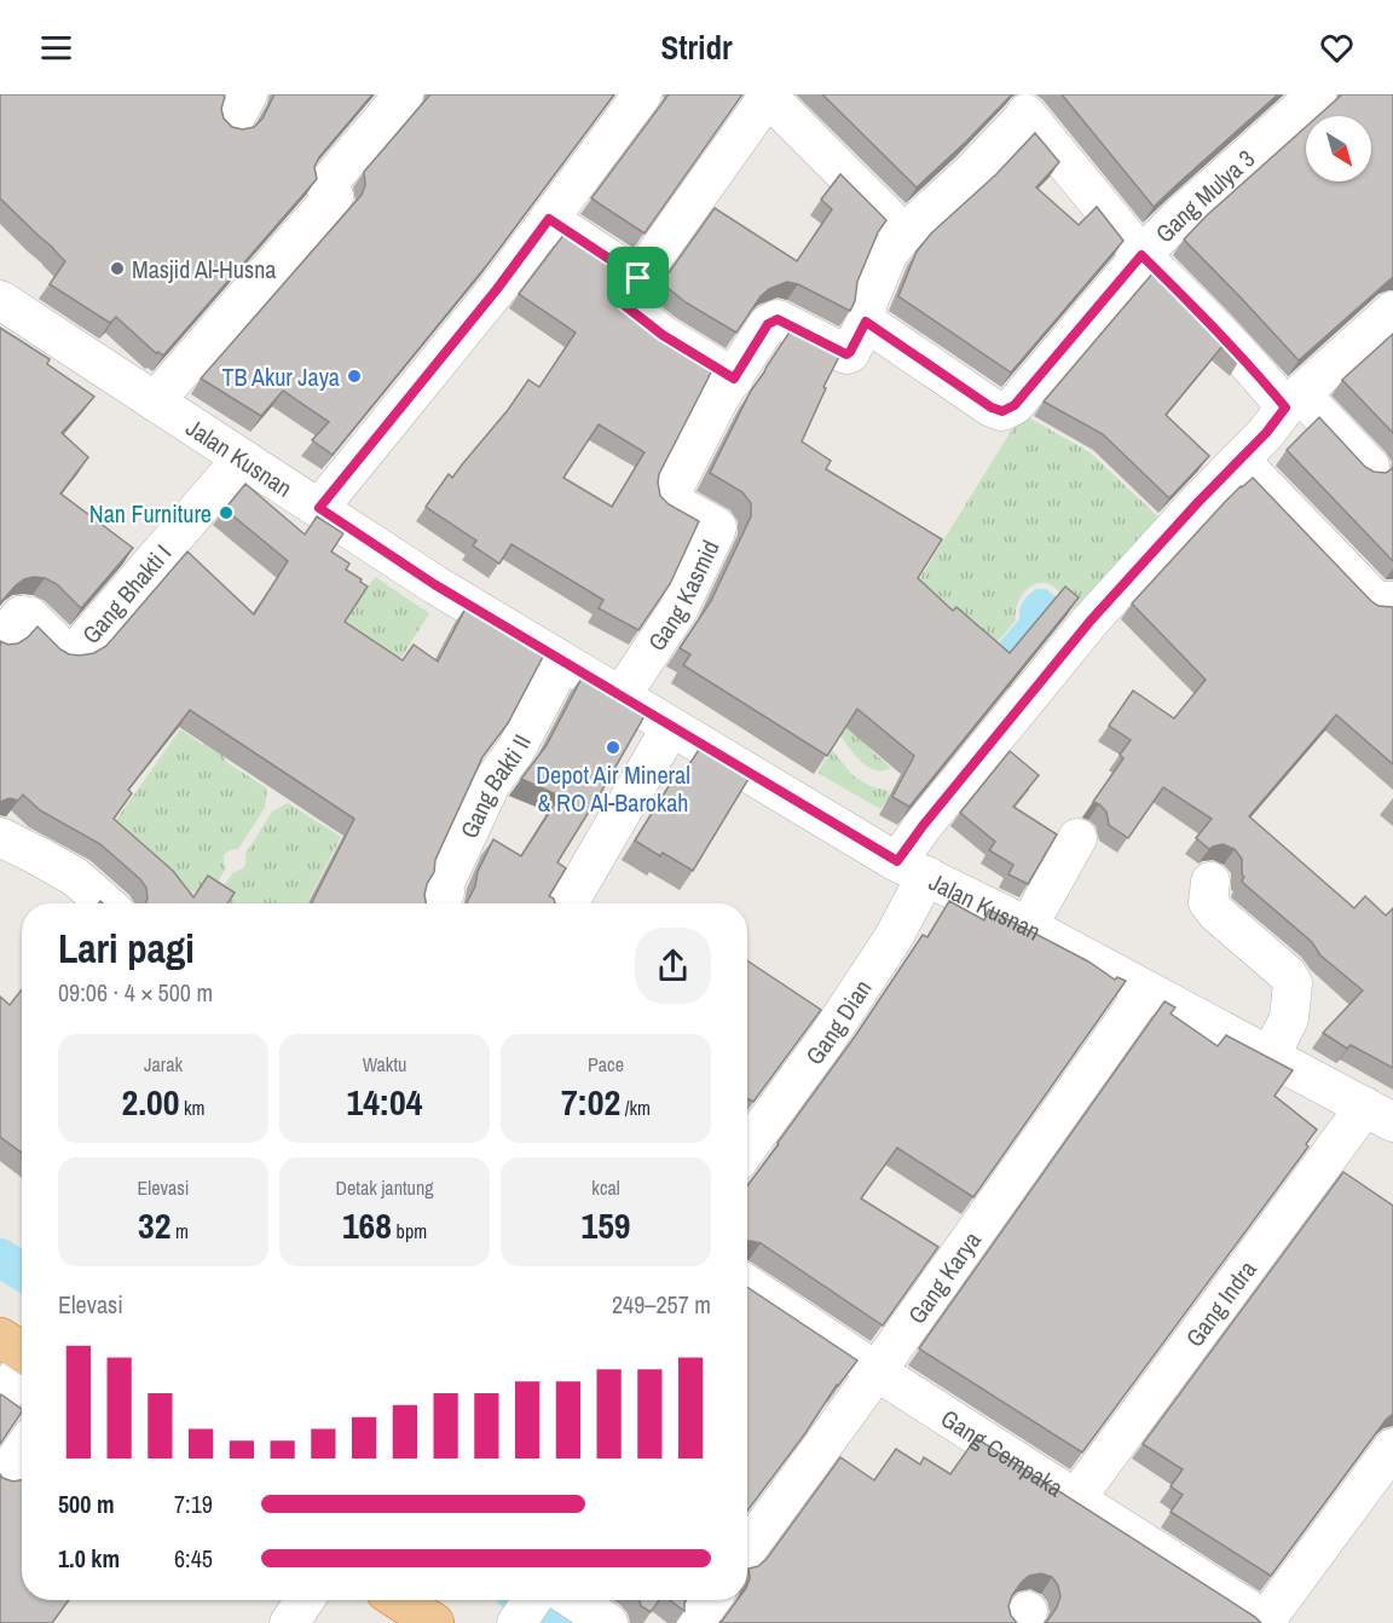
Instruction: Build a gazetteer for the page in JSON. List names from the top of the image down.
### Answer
{
  "streets": {
    "street": [
      "Gang Mulya 3",
      "Jalan Kusnan",
      "Gang Bhakti I",
      "Gang Kasmid",
      "Gang Bakti II",
      "Gang Dian",
      "Gang Karya",
      "Gang Indra",
      "Gang Cempaka"
    ]
  },
  "crossings": [
    ["Jalan Kusnan", "Gang Bhakti I"],
    ["Jalan Kusnan", "Gang Kasmid"],
    ["Jalan Kusnan", "Gang Bakti II"],
    ["Jalan Kusnan", "Gang Dian"],
    ["Jalan Kusnan", "Gang Karya"],
    ["Jalan Kusnan", "Gang Indra"],
    ["Gang Karya", "Gang Cempaka"],
    ["Gang Indra", "Gang Cempaka"]
  ],
  "places": [
    "Masjid Al-Husna",
    "TB Akur Jaya",
    "Nan Furniture",
    "Depot Air Mineral & RO Al-Barokah"
  ],
  "north": "bottom right",
  "page": {
    "header": "Stridr",
    "heading": ["Lari pagi", "09:06 · 4 × 500 m"],
    "stats": [
      ["Jarak", "2.00 km"],
      ["Waktu", "14:04"],
      ["Pace", "7:02 /km"],
      ["Elevasi", "32 m"],
      ["Detak jantung", "168 bpm"],
      ["kcal", "159"]
    ],
    "chart": ["Elevasi", "249–257 m"],
    "list": [
      {
        "name": "500 m",
        "note": "7:19"
      },
      {
        "name": "1.0 km",
        "note": "6:45"
      }
    ]
  }
}
